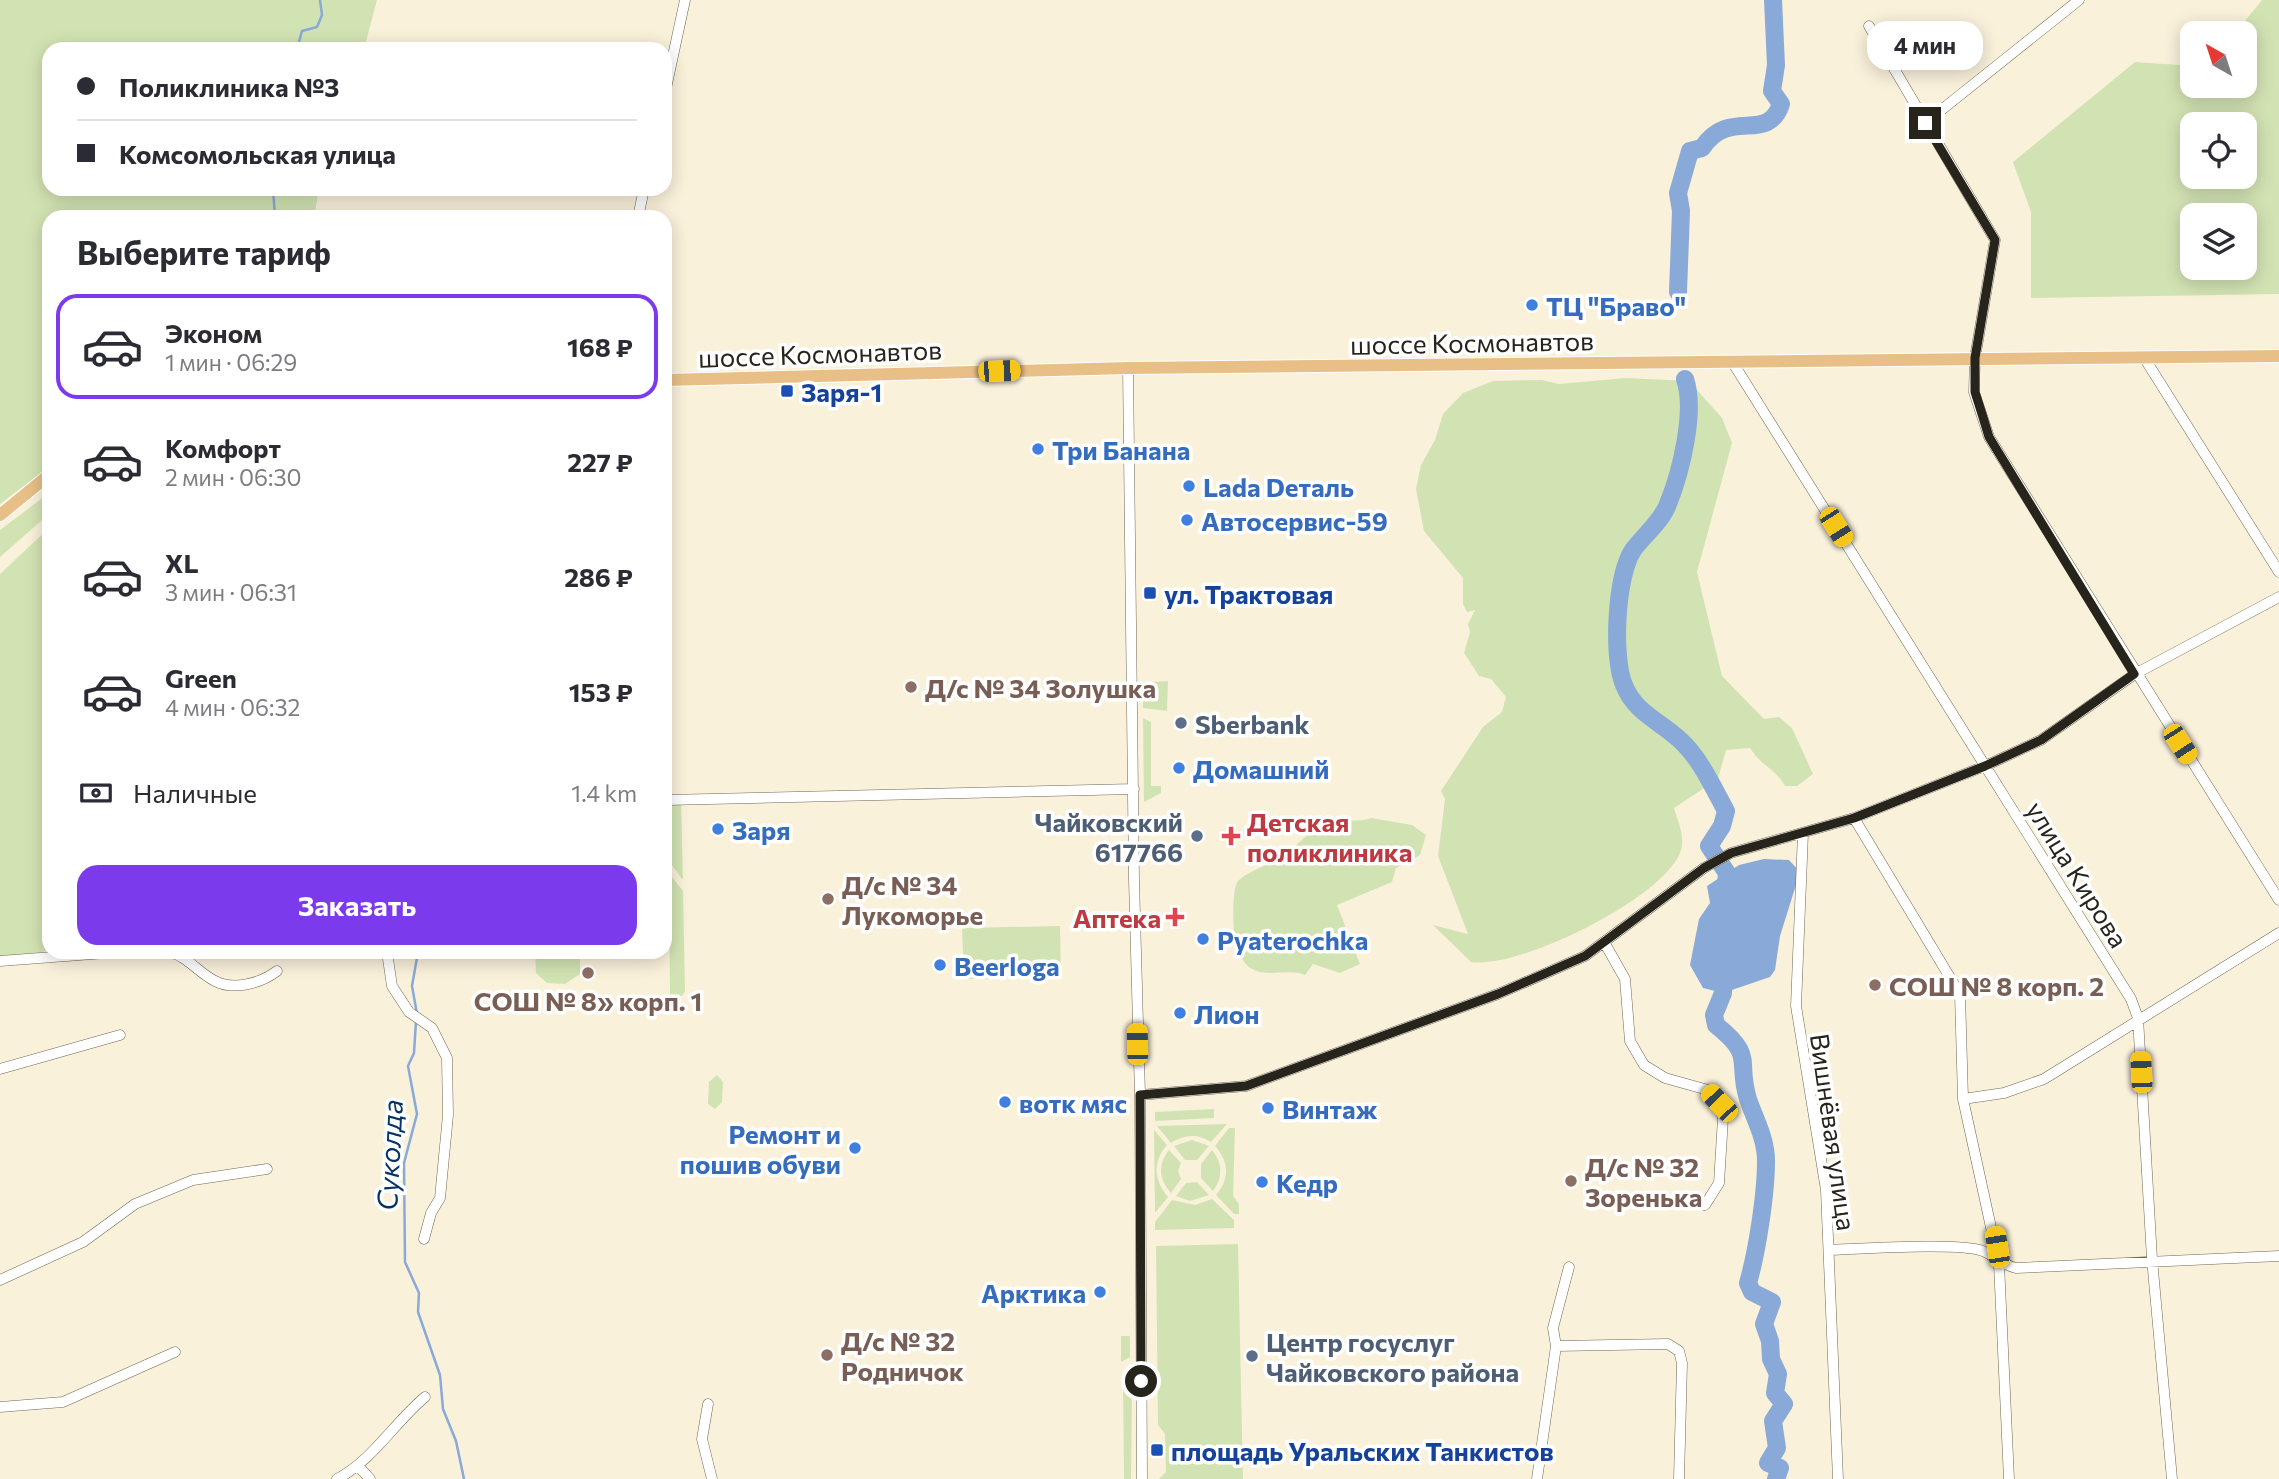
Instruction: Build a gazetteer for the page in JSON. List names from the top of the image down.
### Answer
{
  "streets": {
    "main road": ["шоссе Космонавтов"],
    "street": ["улица Кирова", "Вишнёвая улица"]
  },
  "crossings": [
    ["шоссе Космонавтов", "улица Кирова"]
  ],
  "water": ["Суколда"],
  "places": {
    "other": [
      "ТЦ \"Браво\"",
      "Три Банана",
      "Lada Dеталь",
      "Автосервис-59",
      "Д/с № 34 Золушка",
      "Sberbank",
      "Домашний",
      "Заря",
      "Чайковский 617766",
      "Д/с № 34 Лукоморье",
      "Pyaterochka",
      "Beerloga",
      "СОШ № 8» корп. 1",
      "СОШ № 8 корп. 2",
      "Лион",
      "вотк мяс",
      "Винтаж",
      "Ремонт и пошив обуви",
      "Д/с № 32 Зоренька",
      "Кедр",
      "Арктика",
      "Д/с № 32 Родничок",
      "Центр госуслуг Чайковского района"
    ],
    "transit": ["Заря-1", "ул. Трактовая", "площадь Уральских Танкистов"],
    "health": ["Детская поликлиника", "Аптека"]
  },
  "north": "top left",
  "page": {
    "bubble": "4 мин",
    "banner": ["Поликлиника №3", "Комсомольская улица"],
    "heading": "Выберите тариф",
    "list": [
      {
        "name": "Эконом",
        "note": "1 мин · 06:29",
        "value": "168 ₽"
      },
      {
        "name": "Комфорт",
        "note": "2 мин · 06:30",
        "value": "227 ₽"
      },
      {
        "name": "XL",
        "note": "3 мин · 06:31",
        "value": "286 ₽"
      },
      {
        "name": "Green",
        "note": "4 мин · 06:32",
        "value": "153 ₽"
      }
    ],
    "pay": ["Наличные", "1.4 km"],
    "buttons": "Заказать"
  }
}
